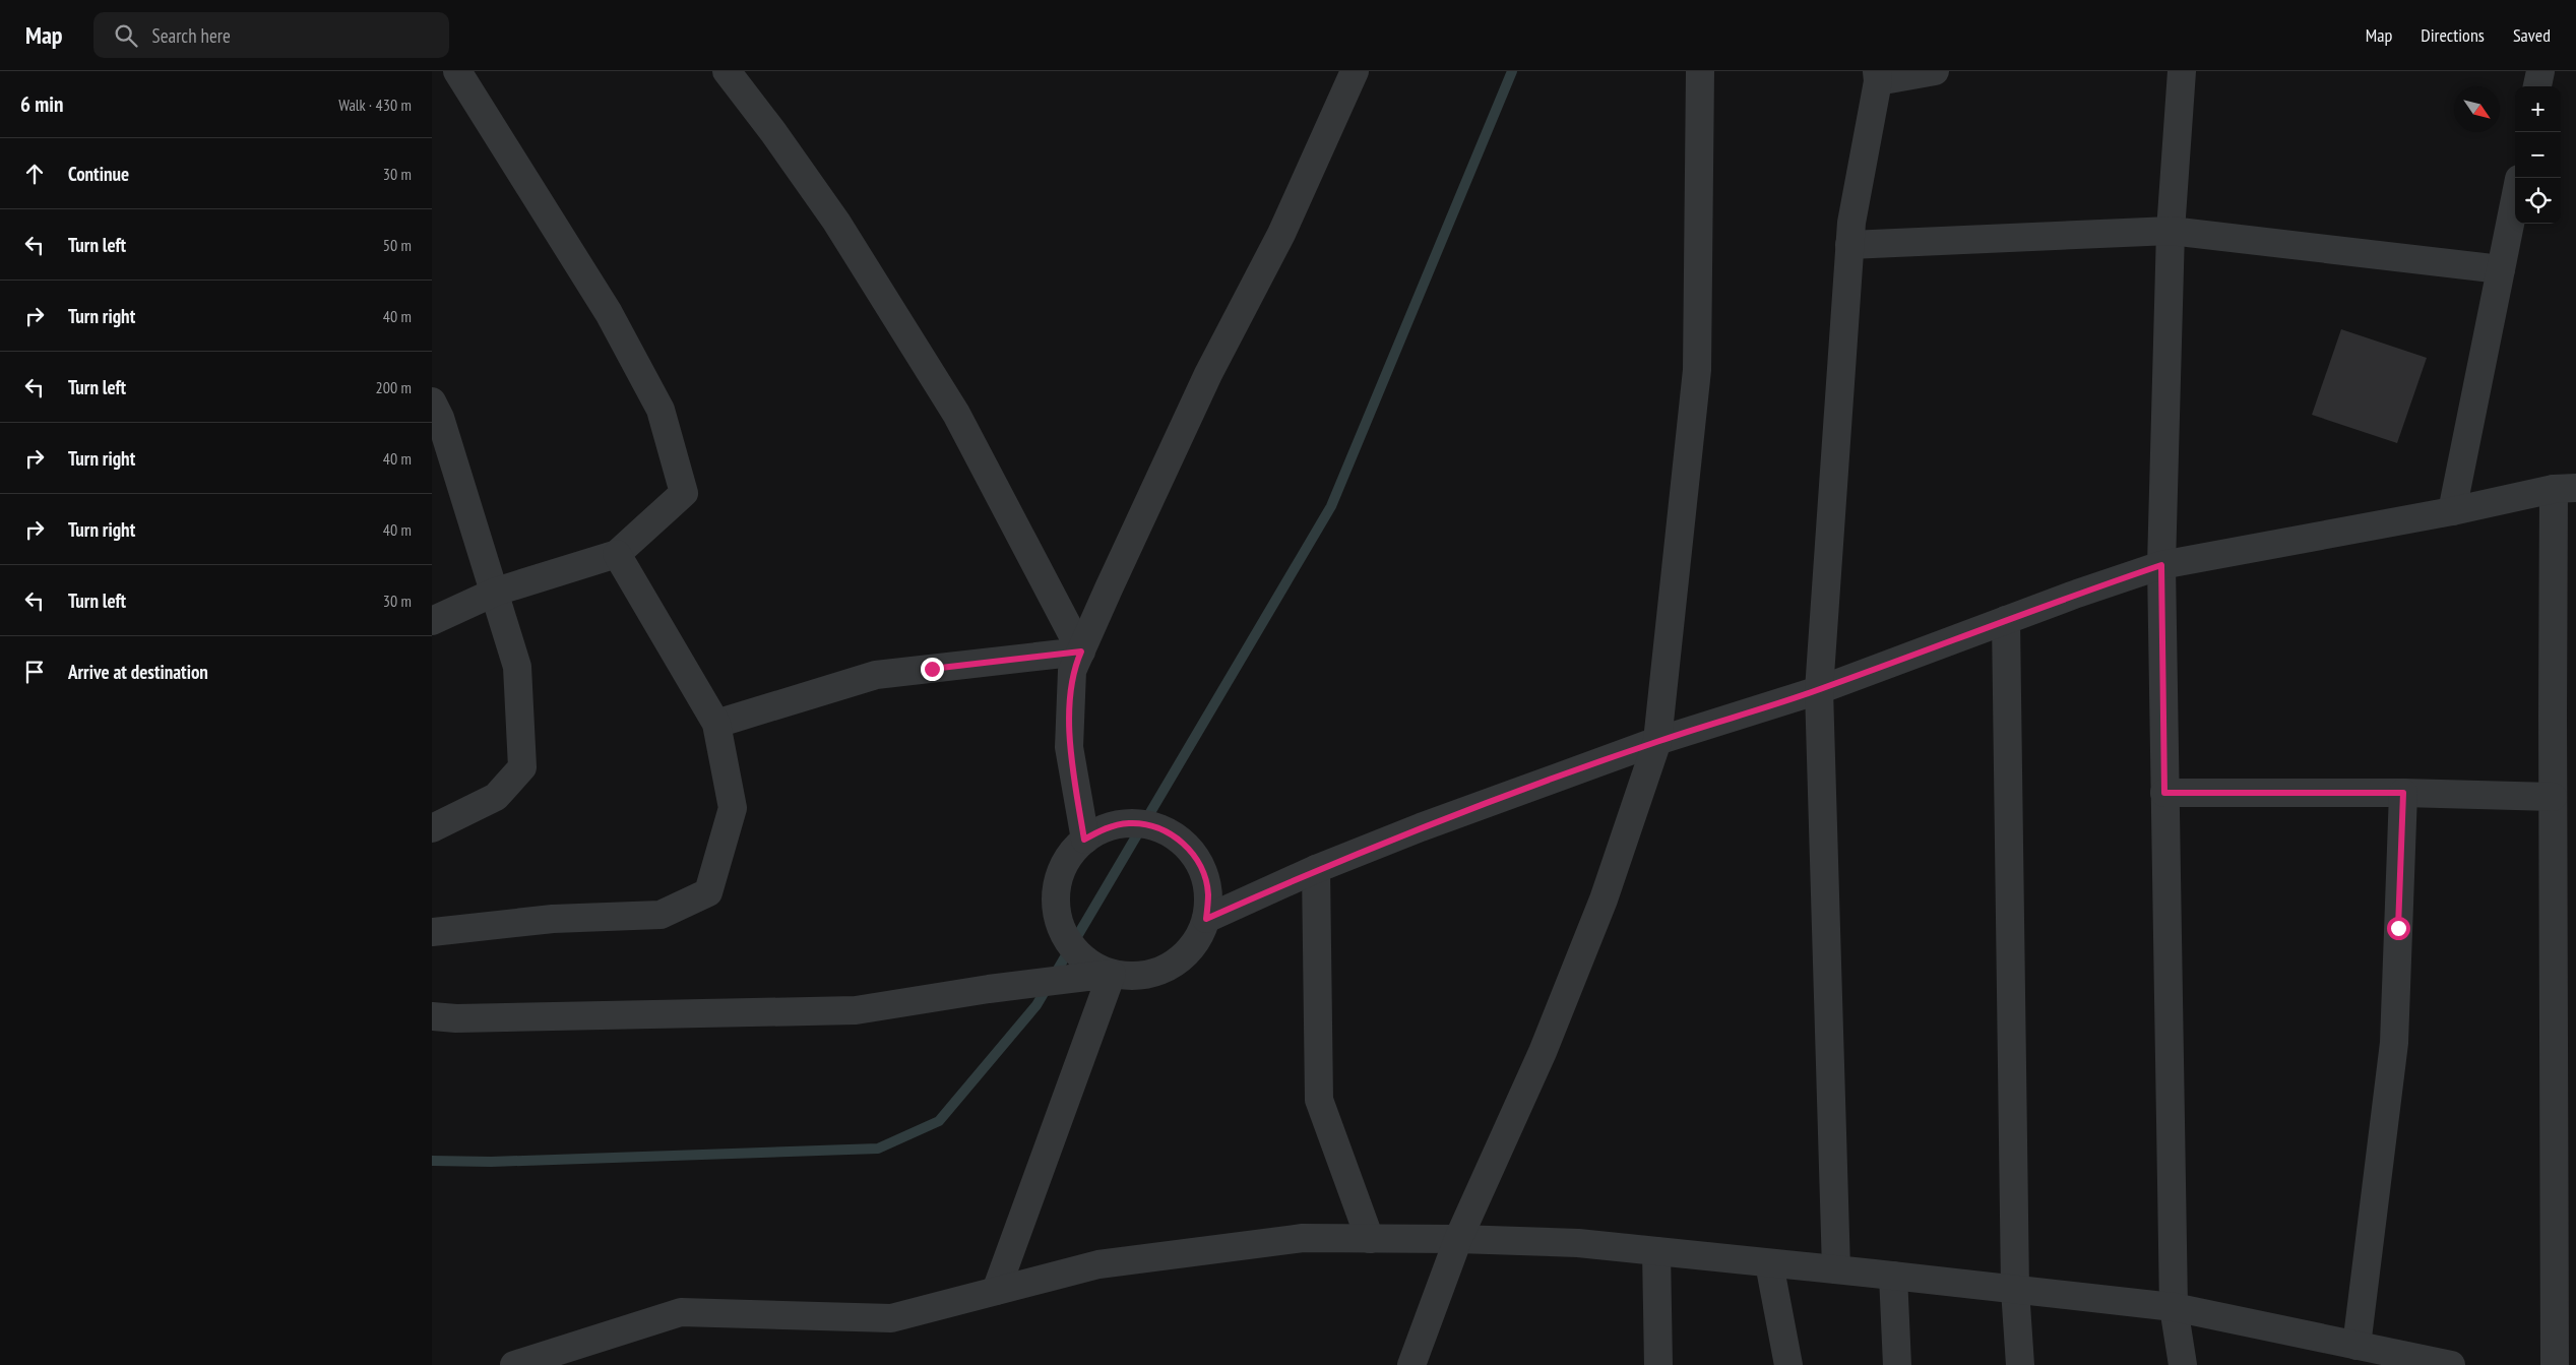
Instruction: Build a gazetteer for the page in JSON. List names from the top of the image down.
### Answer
{
  "north": "bottom right",
  "page": {
    "header": "Map",
    "search": "Search here",
    "nav": ["Map", "Directions", "Saved"],
    "heading": ["6 min", "Walk · 430 m"],
    "map_buttons": ["+", "−"],
    "list": [
      ["Continue", "30 m"],
      ["Turn left", "50 m"],
      ["Turn right", "40 m"],
      ["Turn left", "200 m"],
      ["Turn right", "40 m"],
      ["Turn right", "40 m"],
      ["Turn left", "30 m"],
      "Arrive at destination"
    ]
  }
}
